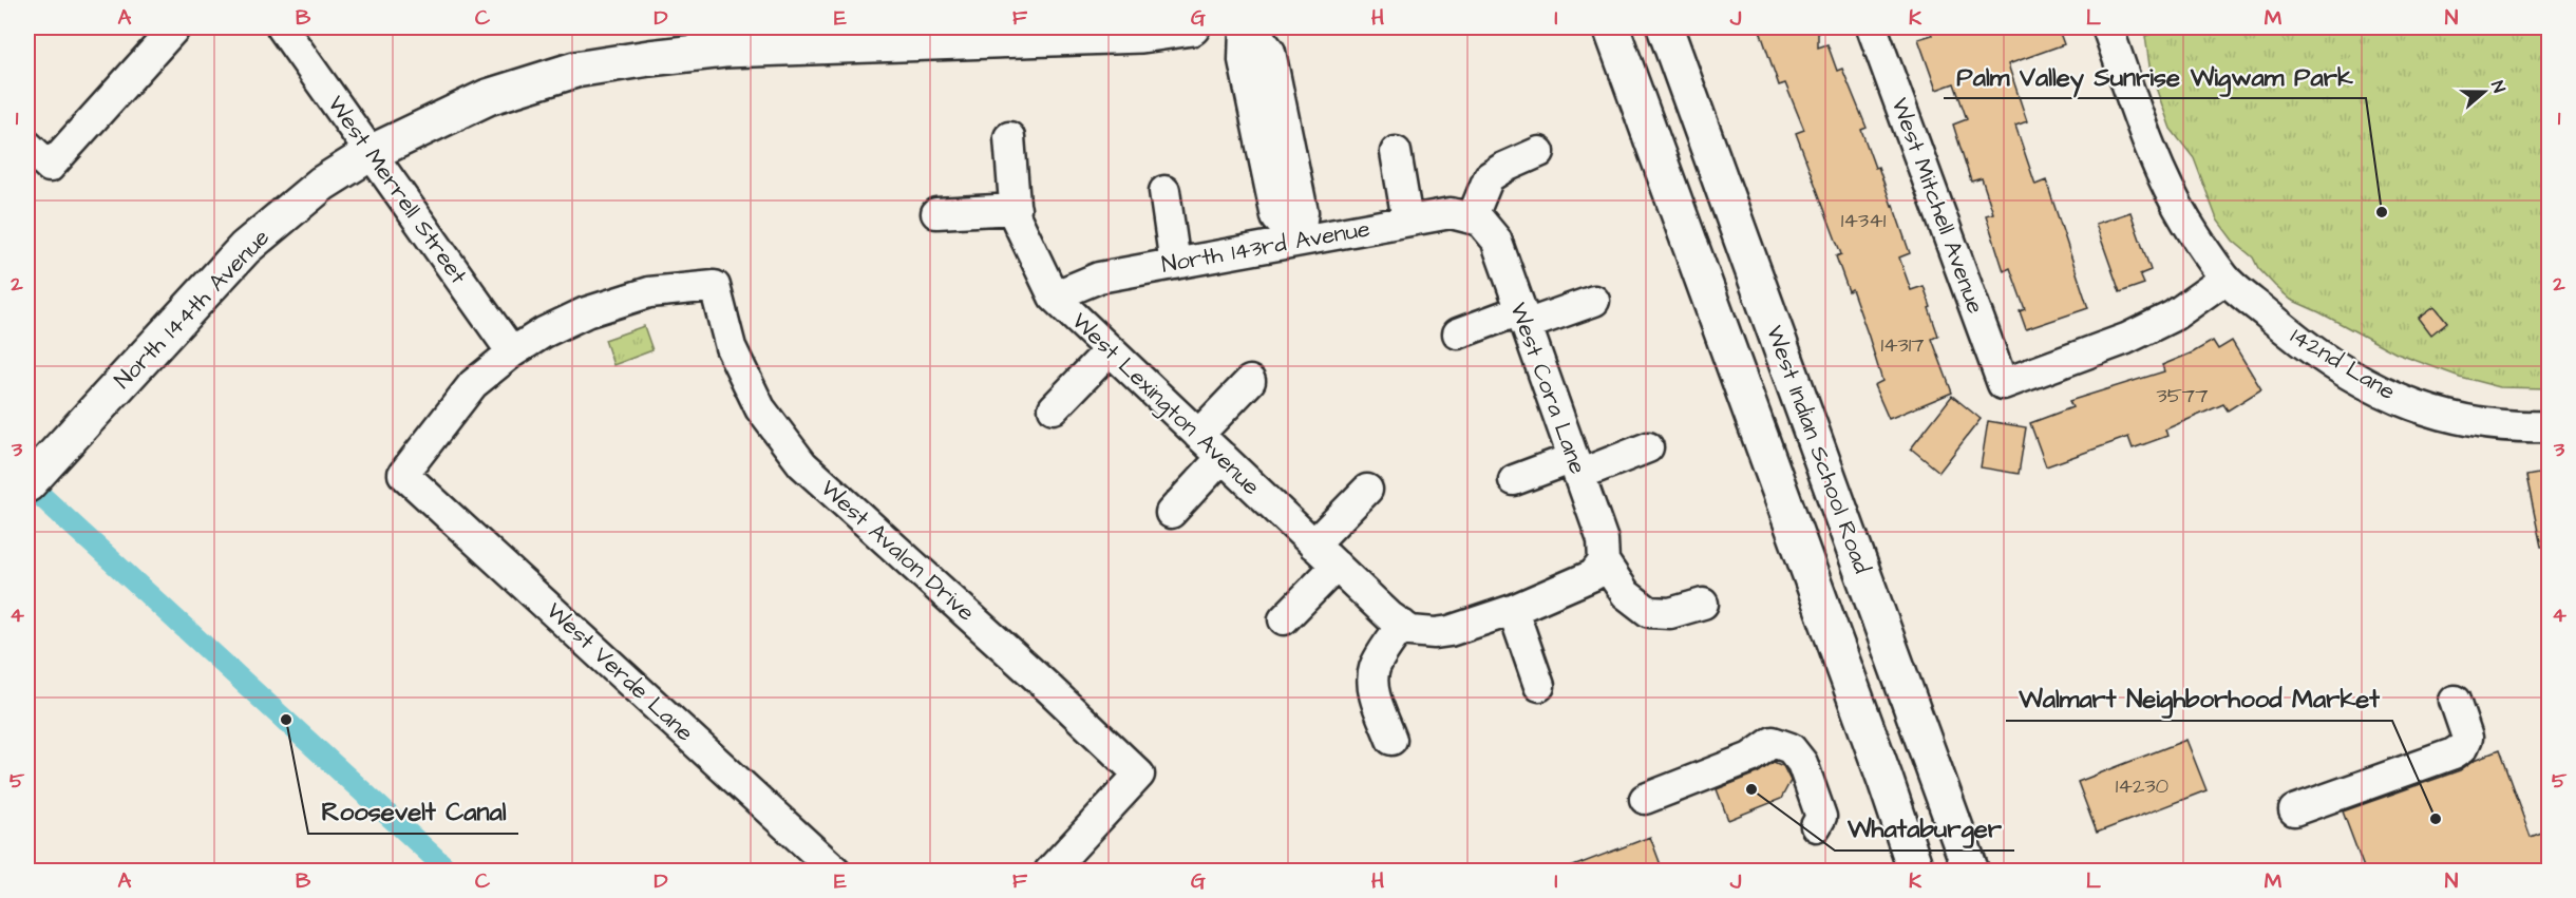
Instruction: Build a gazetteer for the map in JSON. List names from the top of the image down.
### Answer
{
  "streets": {
    "main road": ["North 144th Avenue", "West Indian School Road"],
    "street": [
      "West Merrell Street",
      "West Mitchell Avenue",
      "North 143rd Avenue",
      "142nd Lane",
      "West Cora Lane",
      "West Lexington Avenue",
      "West Avalon Drive",
      "West Verde Lane"
    ]
  },
  "crossings": [
    ["West Merrell Street", "North 144th Avenue"],
    ["West Merrell Street", "West Avalon Drive"],
    ["West Merrell Street", "West Verde Lane"],
    ["West Mitchell Avenue", "142nd Lane"],
    ["North 143rd Avenue", "West Cora Lane"],
    ["North 143rd Avenue", "West Lexington Avenue"],
    ["West Avalon Drive", "West Verde Lane"]
  ],
  "places": [
    "Palm Valley Sunrise Wigwam Park",
    "Roosevelt Canal",
    "Whataburger",
    "Walmart Neighborhood Market"
  ],
  "house_numbers": [
    "14341",
    "14317",
    "3577",
    "14230"
  ],
  "north": "right",
  "grid": {
    "columns": [
      "A",
      "B",
      "C",
      "D",
      "E",
      "F",
      "G",
      "H",
      "I",
      "J",
      "K",
      "L",
      "M",
      "N"
    ],
    "rows": [
      "1",
      "2",
      "3",
      "4",
      "5"
    ]
  }
}
